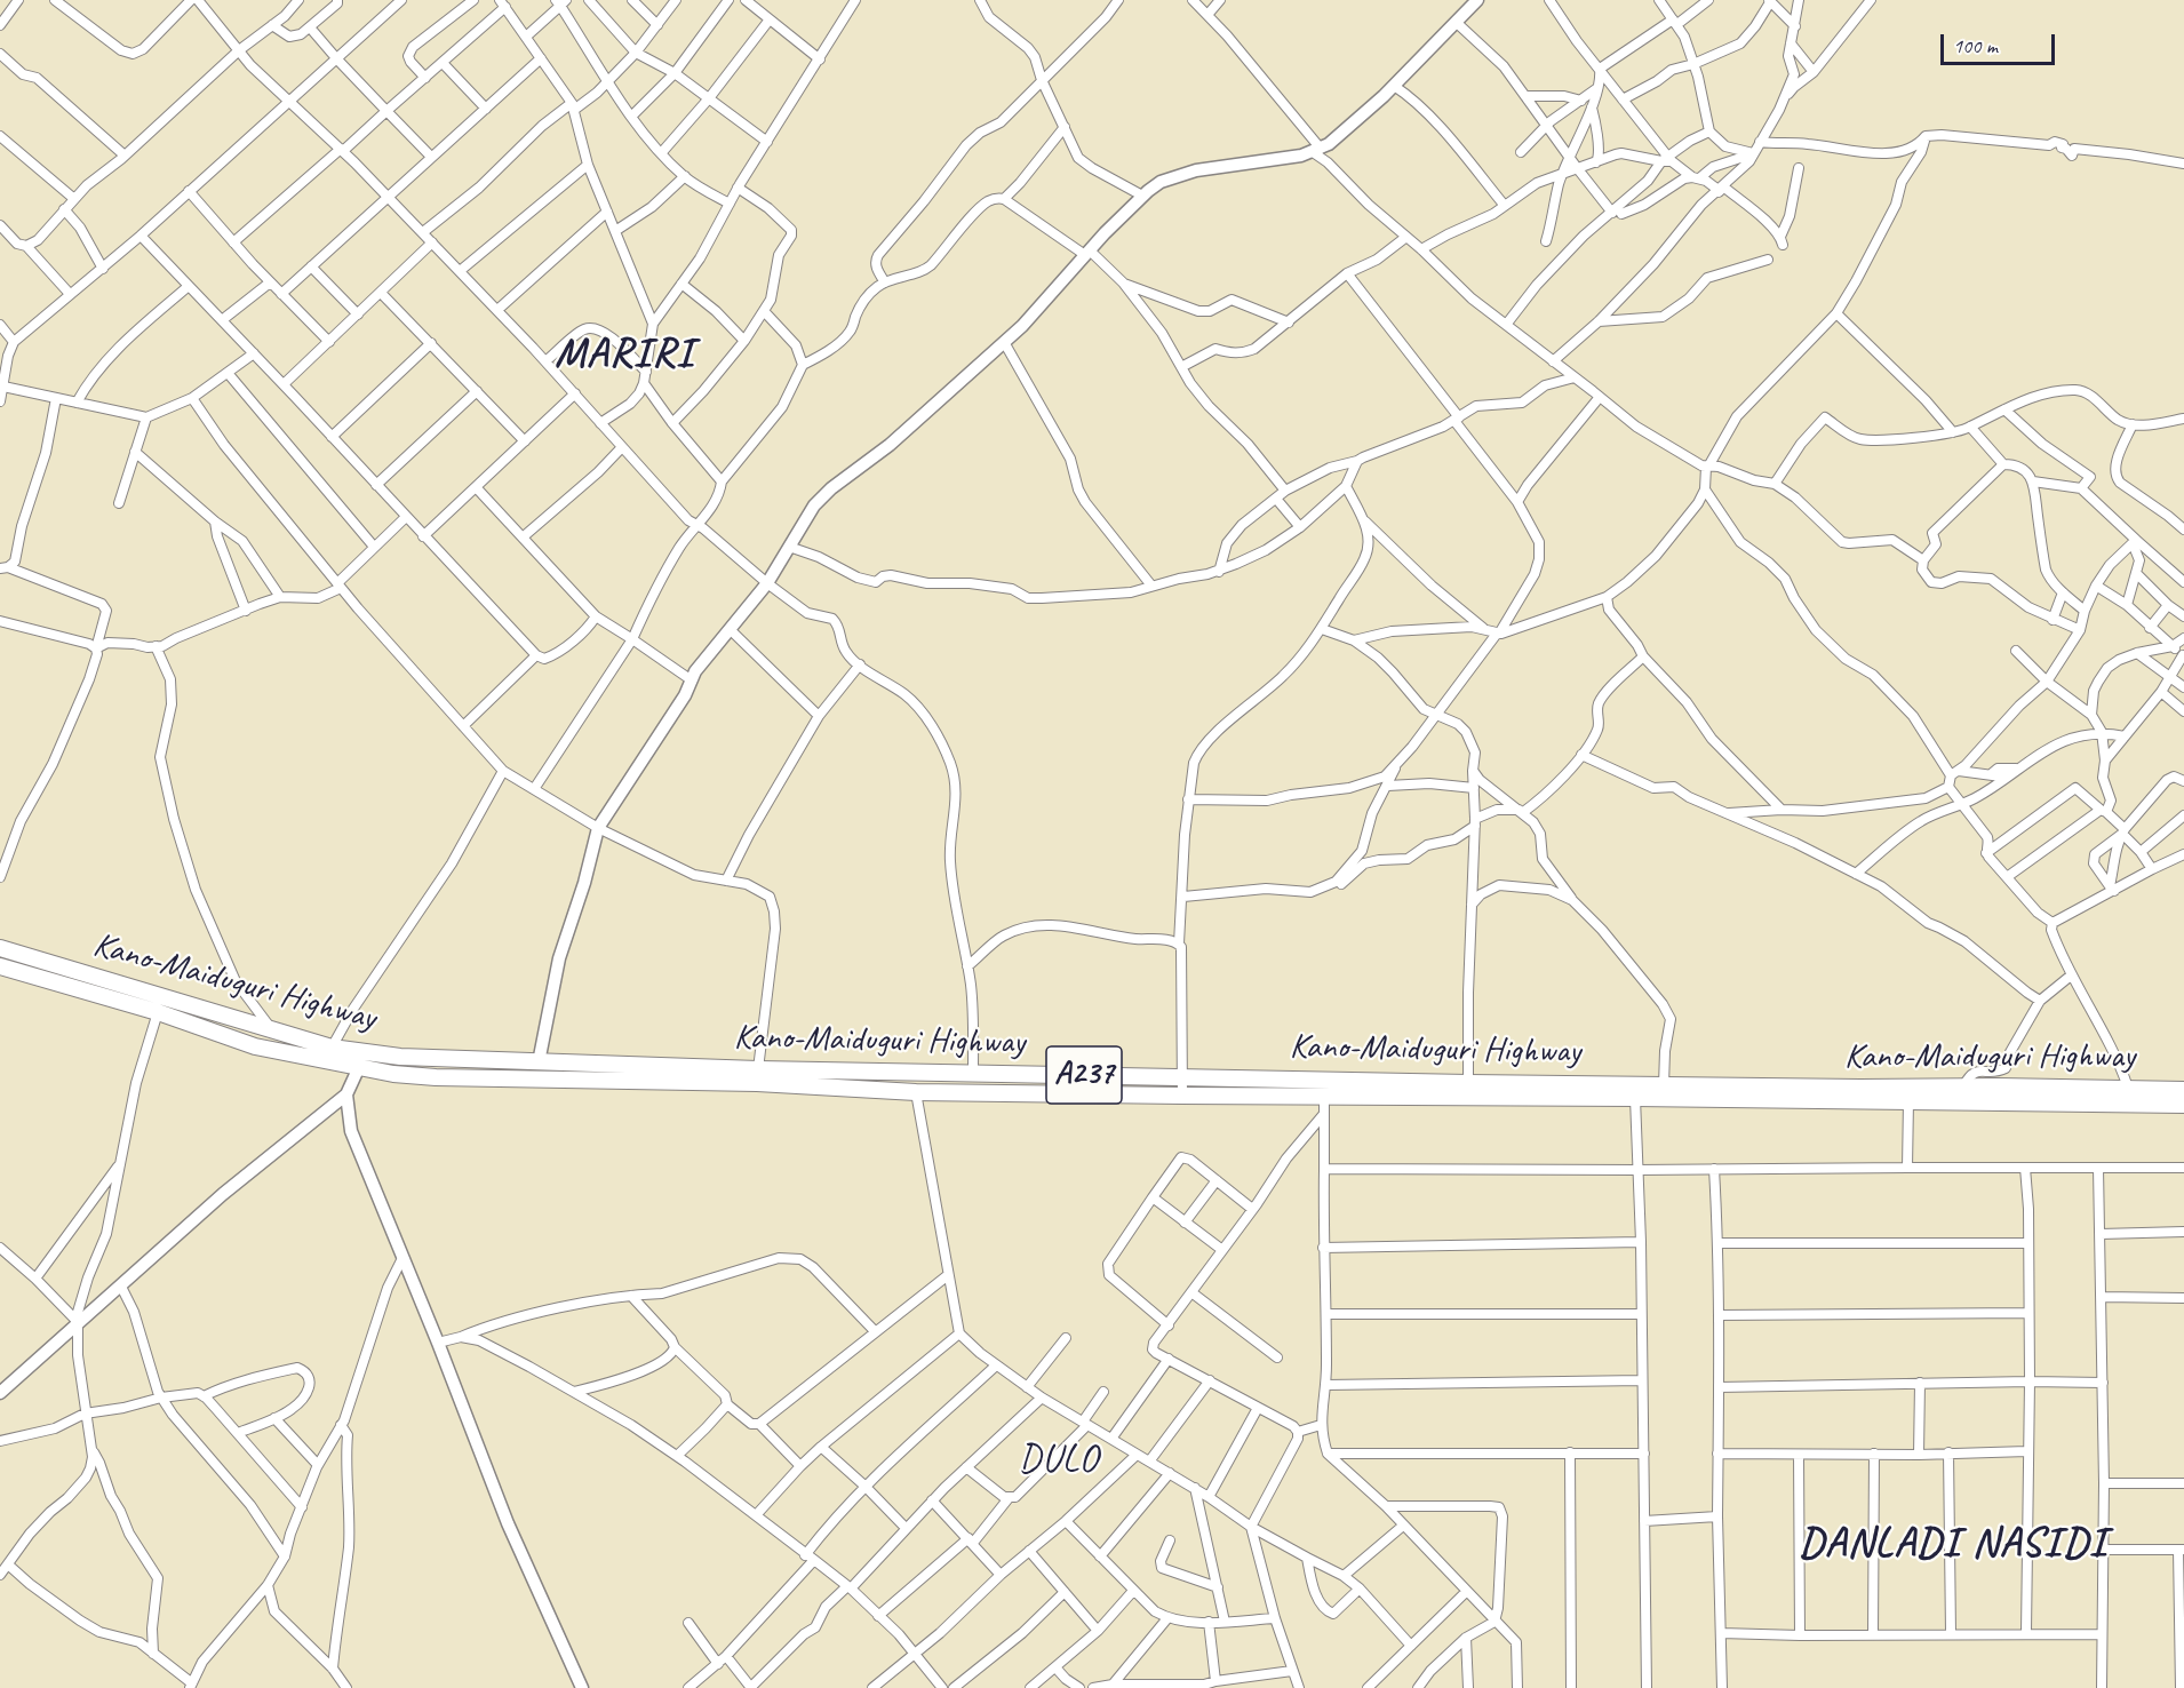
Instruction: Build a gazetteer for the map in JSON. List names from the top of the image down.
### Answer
{
  "streets": {
    "highway": ["Kano-Maiduguri Highway", "A237"]
  },
  "districts": ["MARIRI", "DULO", "DANLADI NASIDI"],
  "scale_bar": "100 m"
}
